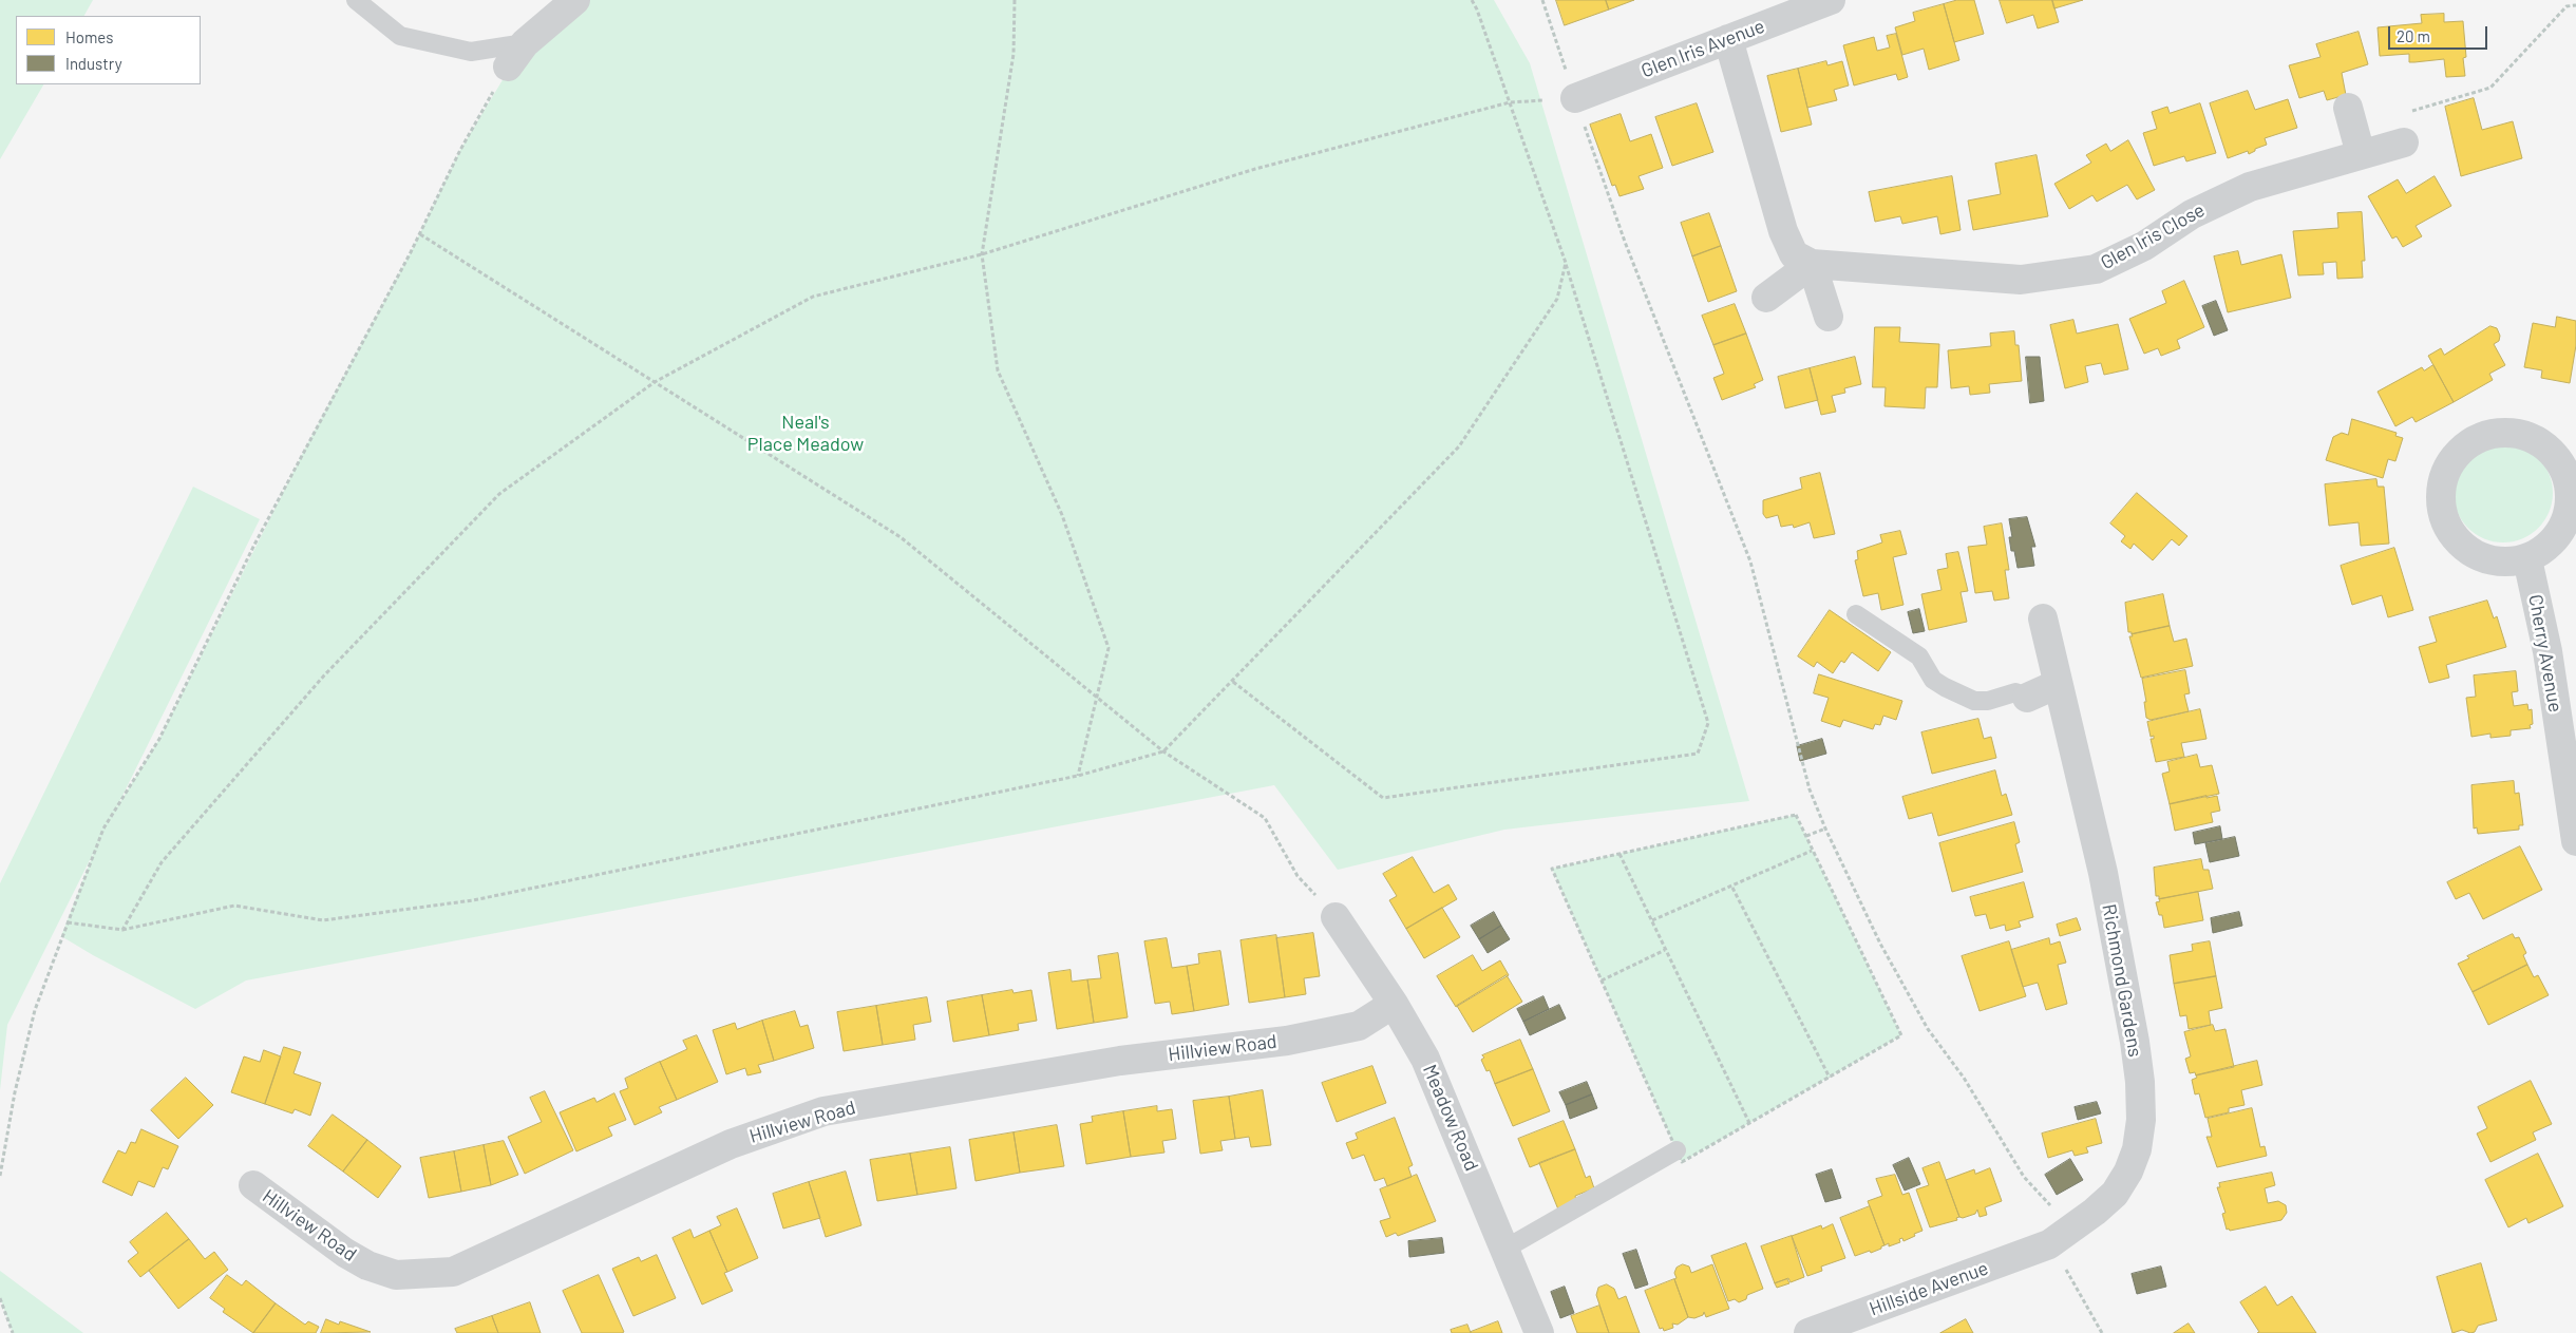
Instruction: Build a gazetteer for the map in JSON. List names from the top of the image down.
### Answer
{
  "streets": {
    "street": [
      "Glen Iris Avenue",
      "Glen Iris Close",
      "Cherry Avenue",
      "Richmond Gardens",
      "Hillview Road",
      "Meadow Road",
      "Hillside Avenue"
    ]
  },
  "crossings": [
    ["Richmond Gardens", "Hillside Avenue"],
    ["Hillview Road", "Meadow Road"]
  ],
  "parks": ["Neal's Place Meadow"],
  "legend": ["Homes", "Industry"],
  "scale_bar": "20 m"
}
